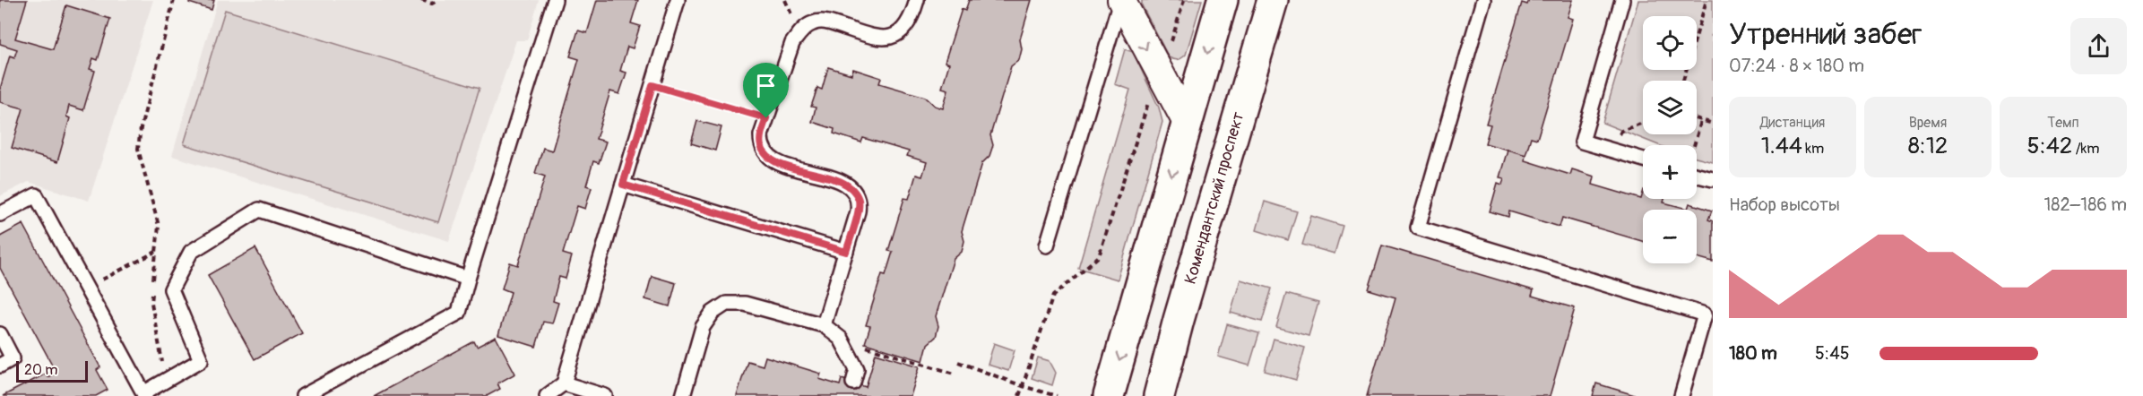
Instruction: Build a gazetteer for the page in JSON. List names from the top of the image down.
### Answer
{
  "streets": {
    "main road": ["Комендантский проспект"]
  },
  "scale_bar": "20 m",
  "page": {
    "heading": ["Утренний забег", "07:24 · 8 × 180 m"],
    "map_buttons": ["+", "−"],
    "stats": [
      ["Дистанция", "1.44 km"],
      ["Время", "8:12"],
      ["Темп", "5:42 /km"]
    ],
    "chart": ["Набор высоты", "182–186 m"],
    "list": [
      {
        "name": "180 m",
        "note": "5:45"
      }
    ],
    "scale": "20 m"
  }
}
